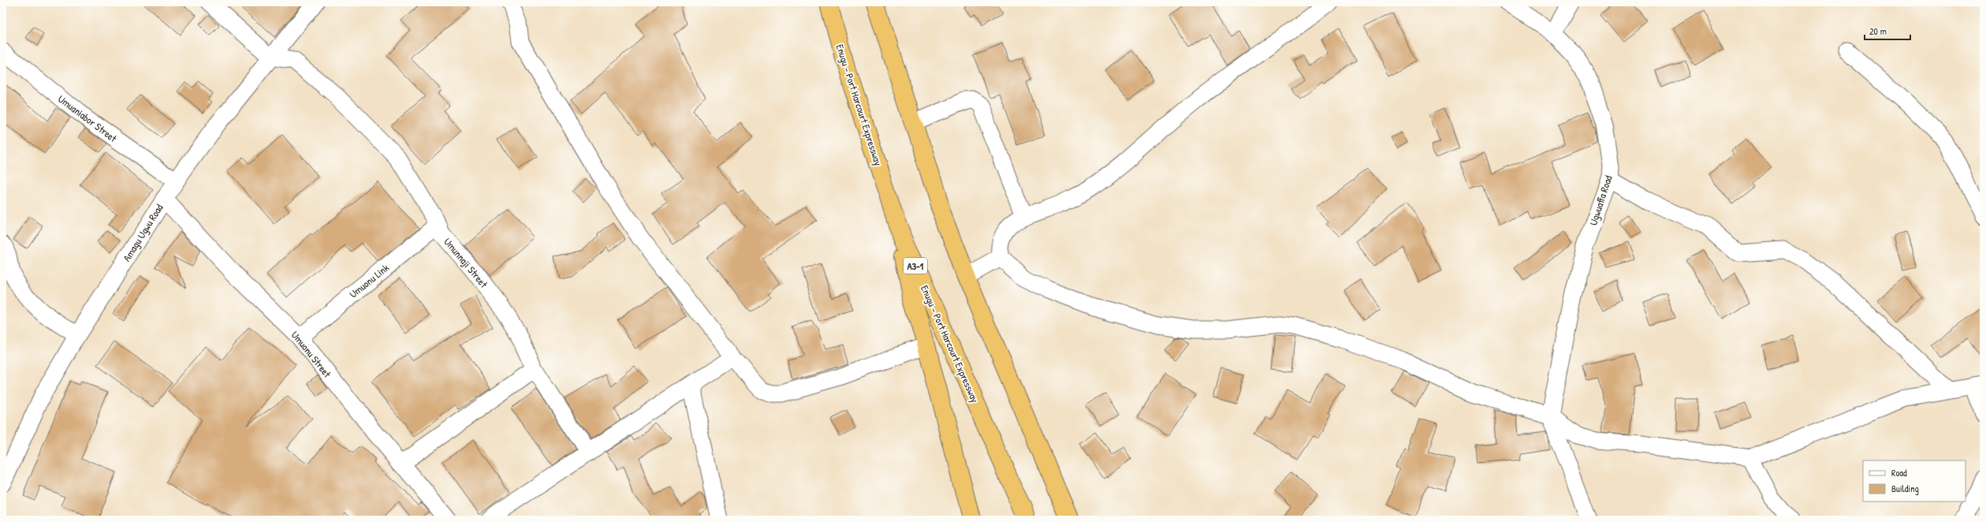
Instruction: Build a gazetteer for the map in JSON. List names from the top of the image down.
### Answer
{
  "streets": {
    "highway": ["Enugu - Port Harcourt Expressway", "A3-1"],
    "street": [
      "Umuaniabor Street",
      "Ugwuaffa Road",
      "Amagu Ugwu Road",
      "Umunnaji Street",
      "Umuonu Link",
      "Umuonu Street"
    ]
  },
  "crossings": [
    ["Umuaniabor Street", "Amagu Ugwu Road"],
    ["Amagu Ugwu Road", "Umunnaji Street"],
    ["Amagu Ugwu Road", "Umuonu Street"],
    ["Umunnaji Street", "Umuonu Link"],
    ["Umuonu Link", "Umuonu Street"]
  ],
  "legend": ["Road", "Building"],
  "scale_bar": "20 m"
}
